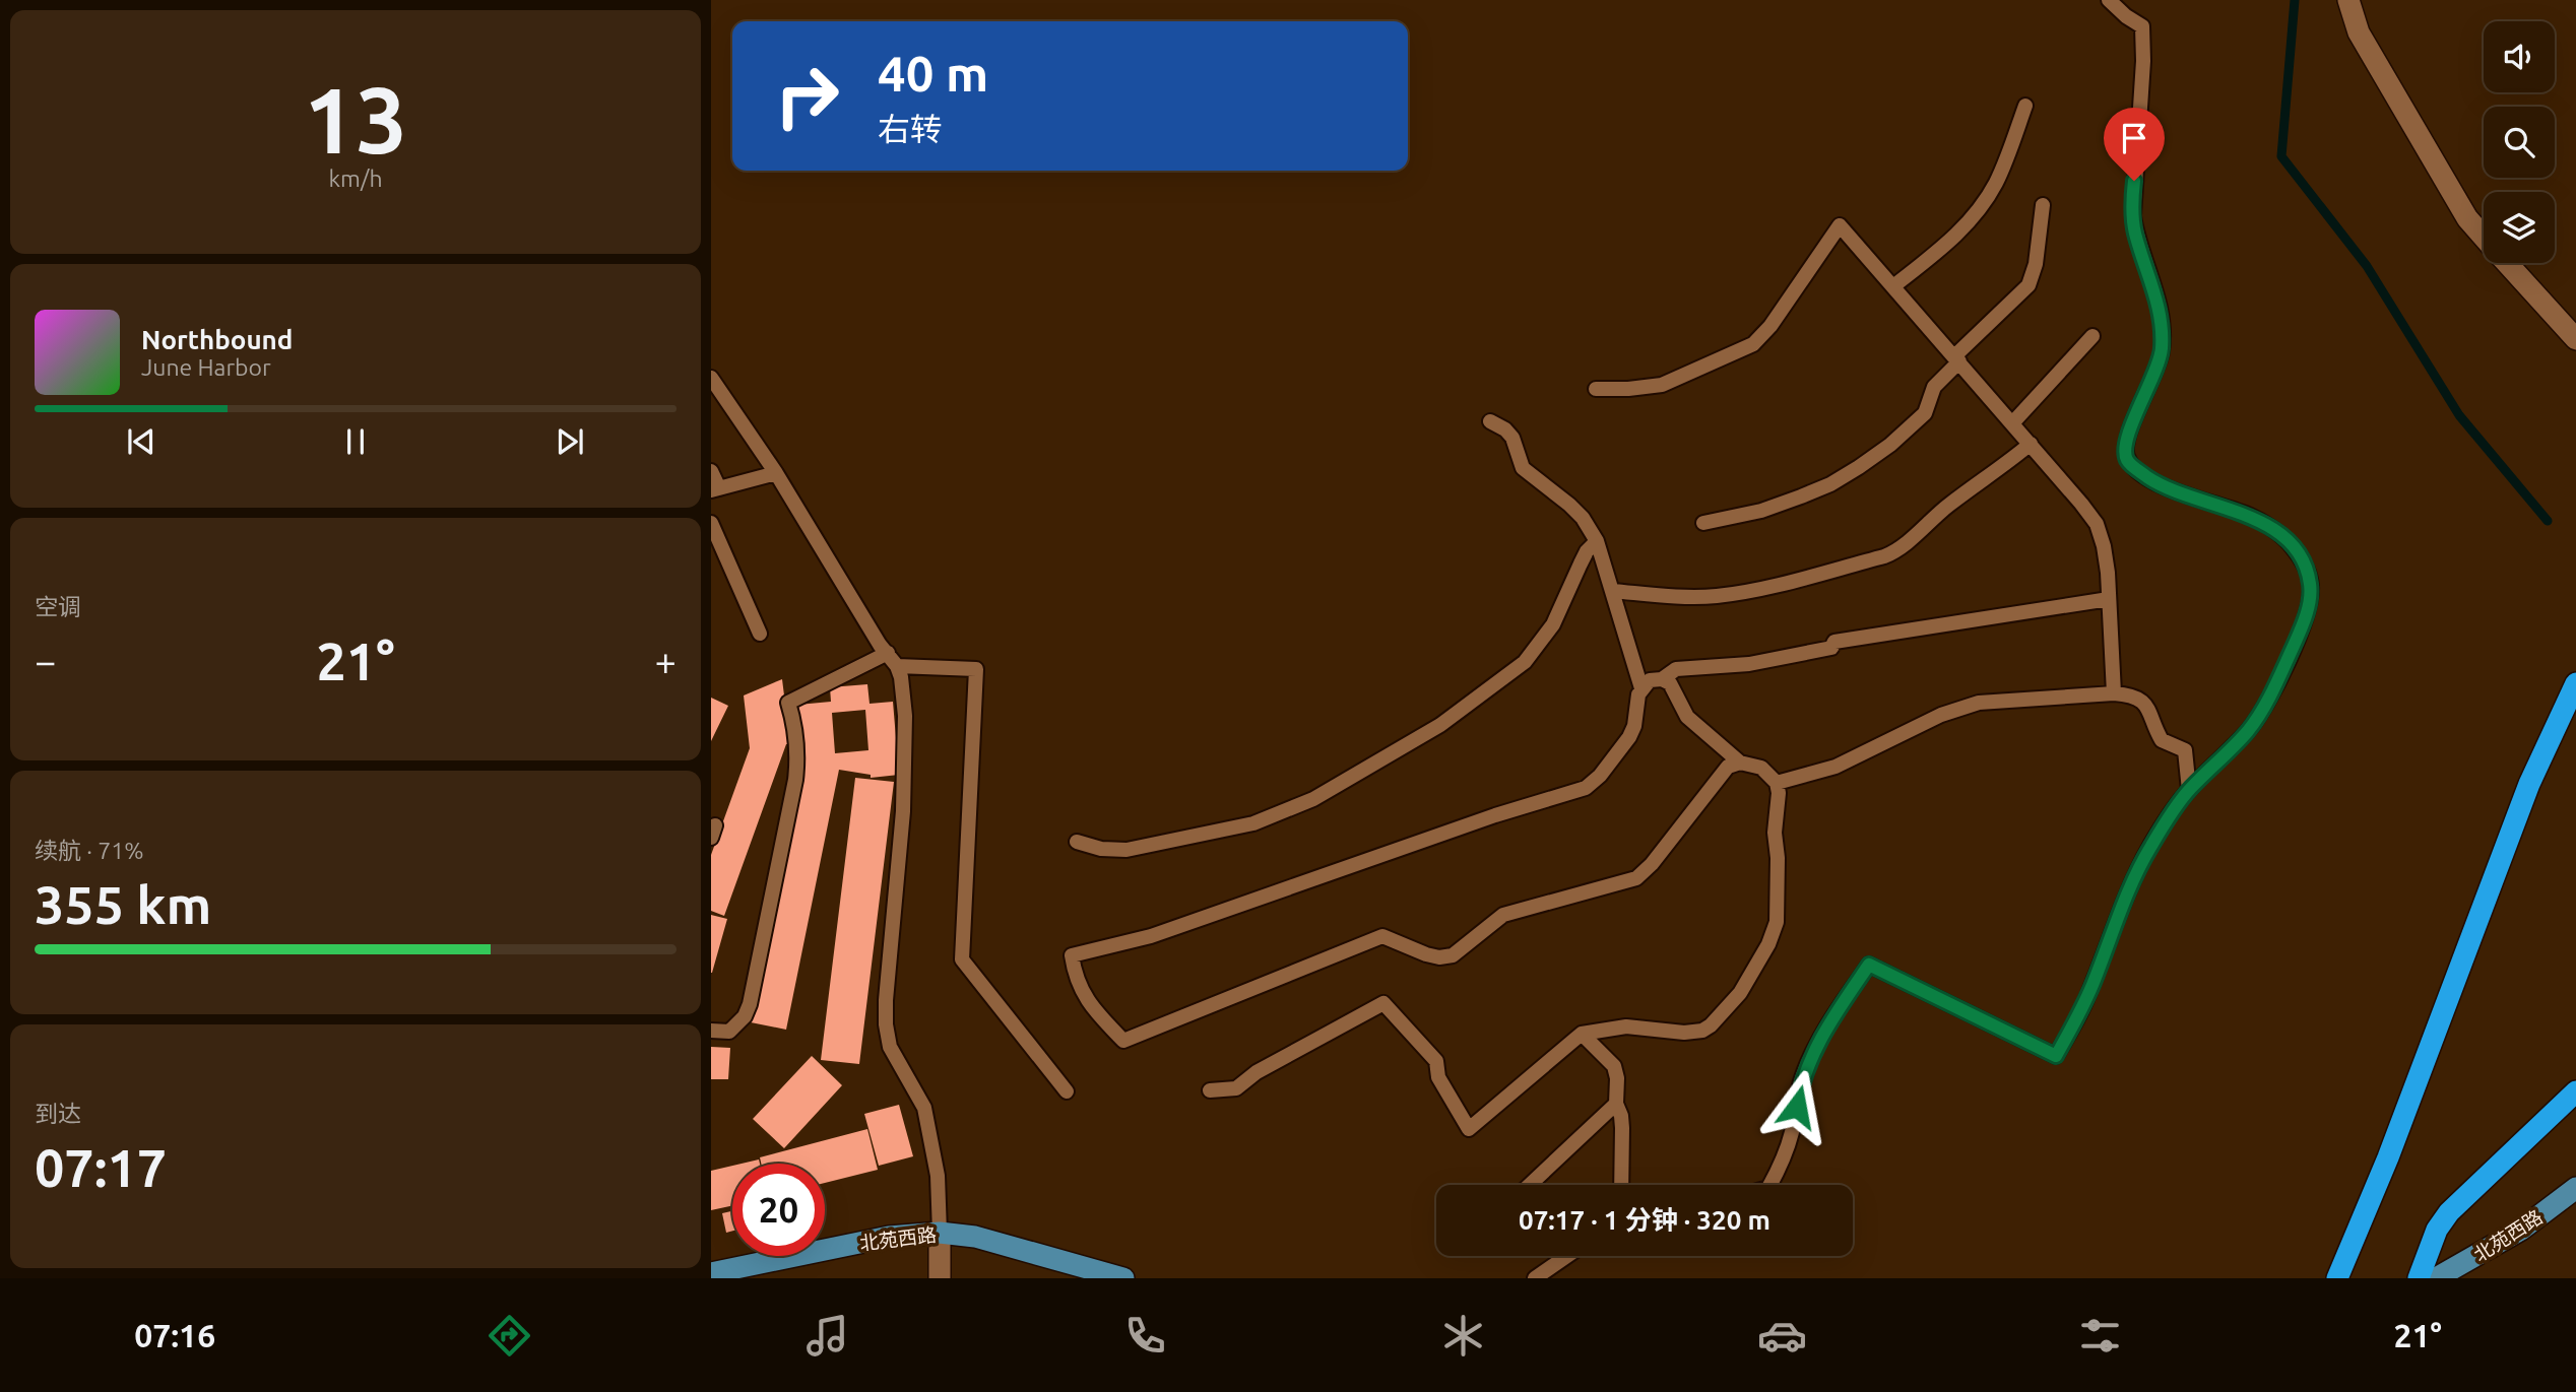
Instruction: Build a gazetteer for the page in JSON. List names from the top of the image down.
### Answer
{
  "streets": {
    "main road": ["北苑西路"]
  },
  "page": {
    "tile": [
      ["13", "km/h"],
      "空调",
      ["续航 · 71%", "355 km"],
      ["到达", "07:17"]
    ],
    "turn": ["40 m", "右转"],
    "song": ["Northbound", "June Harbor"],
    "heat": ["−", "21°", "+"],
    "limit": "20",
    "trip": "07:17 · 1 分钟 · 320 m",
    "tabs": ["07:16", "21°"]
  }
}
